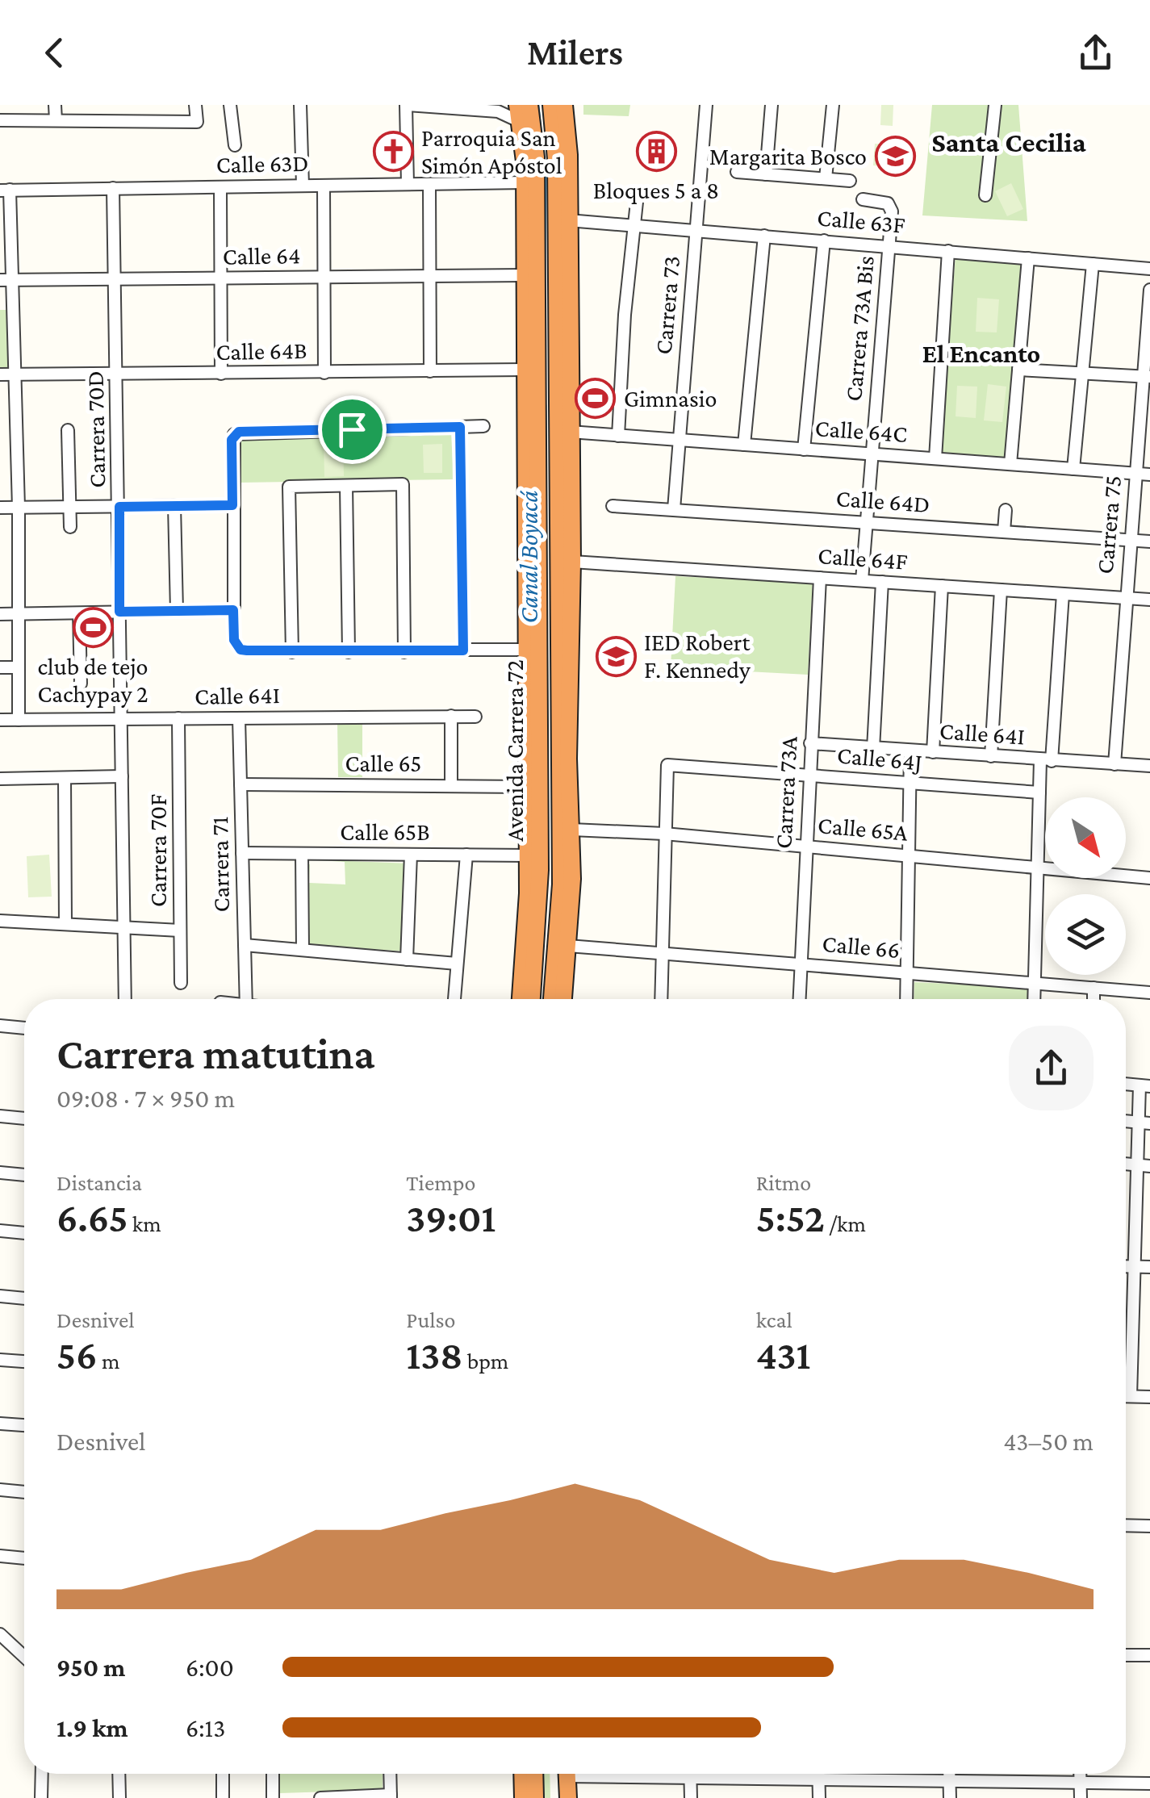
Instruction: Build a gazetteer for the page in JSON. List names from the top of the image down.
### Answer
{
  "streets": {
    "highway": ["Avenida Carrera 72"],
    "street": [
      "Calle 63D",
      "Calle 63F",
      "Calle 64",
      "Carrera 73",
      "Carrera 73A Bis",
      "Calle 64B",
      "Carrera 70D",
      "Calle 64C",
      "Calle 64D",
      "Carrera 75",
      "Calle 64F",
      "Calle 64I",
      "Calle 64J",
      "Calle 65",
      "Carrera 73A",
      "Calle 65A",
      "Calle 65B",
      "Carrera 70F",
      "Carrera 71",
      "Calle 66"
    ]
  },
  "crossings": [
    ["Calle 63D", "Carrera 70D"],
    ["Calle 63D", "Avenida Carrera 72"],
    ["Calle 63F", "Carrera 73"],
    ["Calle 63F", "Carrera 73A Bis"],
    ["Calle 64", "Carrera 70D"],
    ["Calle 64", "Avenida Carrera 72"],
    ["Carrera 73", "Calle 64C"],
    ["Carrera 73", "Calle 64D"],
    ["Carrera 73A Bis", "Calle 64C"],
    ["Carrera 73A Bis", "Calle 64D"],
    ["Carrera 73A Bis", "Calle 64F"],
    ["Calle 64B", "Carrera 70D"],
    ["Calle 64B", "Avenida Carrera 72"],
    ["Carrera 70D", "Calle 64I"],
    ["Calle 64C", "Carrera 75"],
    ["Calle 64D", "Carrera 75"],
    ["Carrera 75", "Calle 64F"],
    ["Carrera 75", "Calle 64I"],
    ["Calle 64F", "Carrera 73A"],
    ["Calle 64I", "Carrera 73A"],
    ["Calle 64I", "Carrera 70F"],
    ["Calle 64I", "Carrera 71"],
    ["Avenida Carrera 72", "Calle 65"],
    ["Avenida Carrera 72", "Calle 65B"],
    ["Calle 64J", "Carrera 73A"],
    ["Calle 64J", "Calle 65A"],
    ["Calle 65", "Carrera 71"],
    ["Carrera 73A", "Calle 65A"],
    ["Carrera 73A", "Calle 66"],
    ["Calle 65B", "Carrera 71"]
  ],
  "districts": ["Santa Cecilia", "El Encanto"],
  "water": ["Canal Boyacá"],
  "places": {
    "building": ["Bloques 5 a 8"],
    "church": ["Parroquia San Simón Apóstol"],
    "school or university": ["Margarita Bosco", "IED Robert F. Kennedy"],
    "sports": ["Gimnasio", "club de tejo Cachypay 2"]
  },
  "north": "bottom right",
  "page": {
    "header": "Milers",
    "heading": ["Carrera matutina", "09:08 · 7 × 950 m"],
    "stats": [
      ["Distancia", "6.65 km"],
      ["Tiempo", "39:01"],
      ["Ritmo", "5:52 /km"],
      ["Desnivel", "56 m"],
      ["Pulso", "138 bpm"],
      ["kcal", "431"]
    ],
    "chart": ["Desnivel", "43–50 m"],
    "list": [
      {
        "name": "950 m",
        "note": "6:00"
      },
      {
        "name": "1.9 km",
        "note": "6:13"
      }
    ]
  }
}
